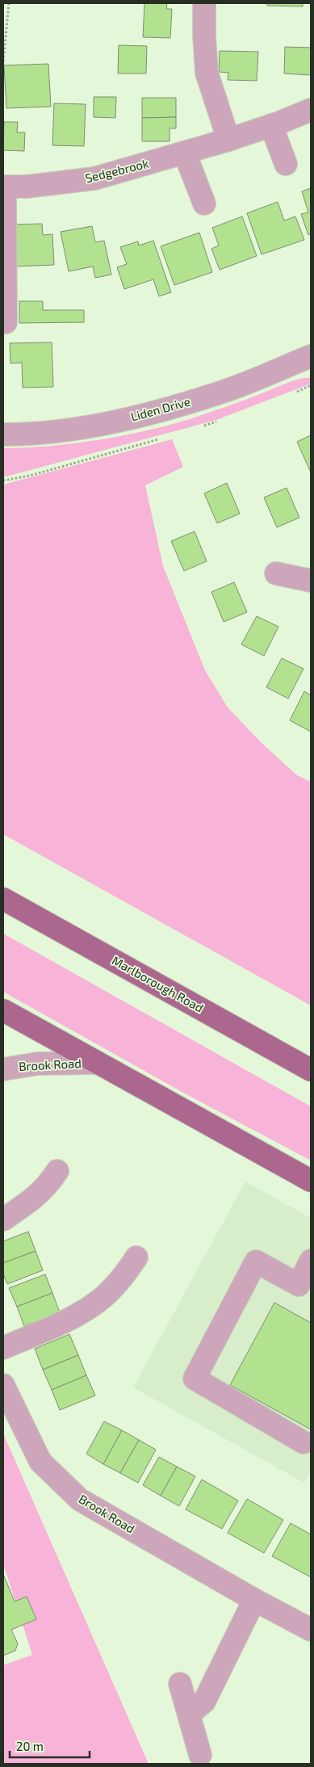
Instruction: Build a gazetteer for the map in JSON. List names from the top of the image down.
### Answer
{
  "streets": {
    "main road": ["Marlborough Road"],
    "street": ["Sedgebrook", "Liden Drive", "Brook Road"]
  },
  "scale_bar": "20 m"
}
